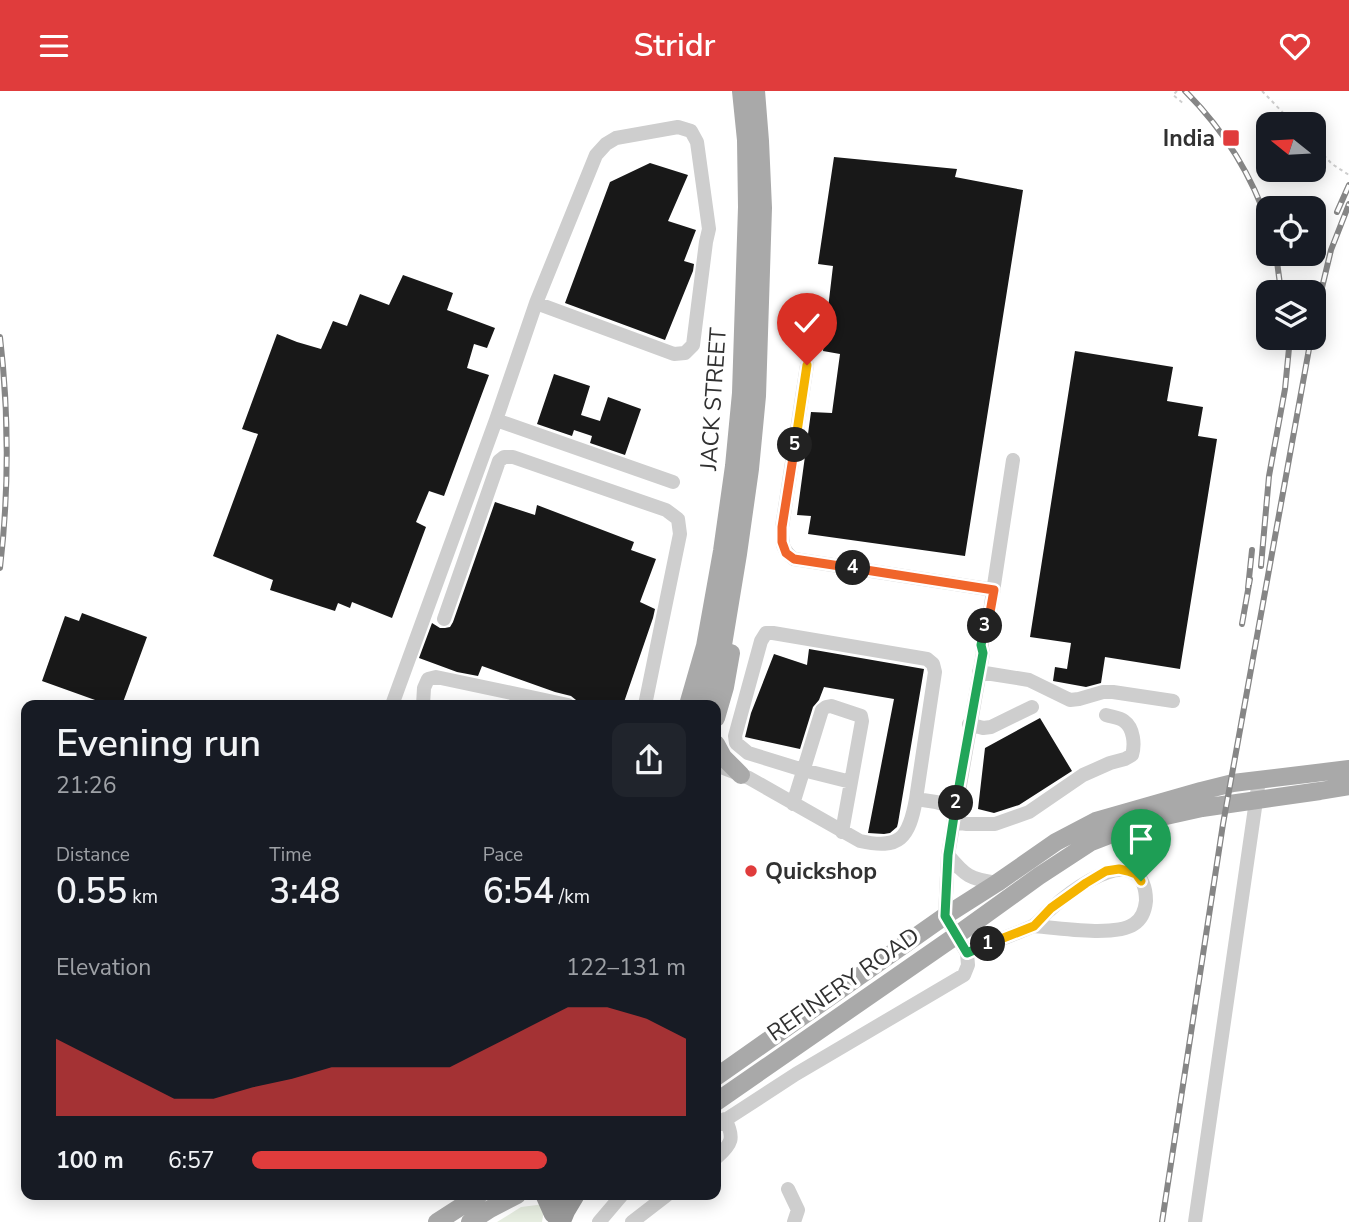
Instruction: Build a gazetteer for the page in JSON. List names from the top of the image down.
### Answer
{
  "streets": {
    "main road": ["JACK STREET", "REFINERY ROAD"]
  },
  "places": {
    "transit": ["India"],
    "other": ["Quickshop"]
  },
  "north": "left",
  "page": {
    "header": "Stridr",
    "pins": [
      "5",
      "4",
      "3",
      "2",
      "1"
    ],
    "heading": ["Evening run", "21:26"],
    "stats": [
      ["Distance", "0.55 km"],
      ["Time", "3:48"],
      ["Pace", "6:54 /km"]
    ],
    "chart": ["Elevation", "122–131 m"],
    "list": [
      {
        "name": "100 m",
        "note": "6:57"
      }
    ]
  }
}
